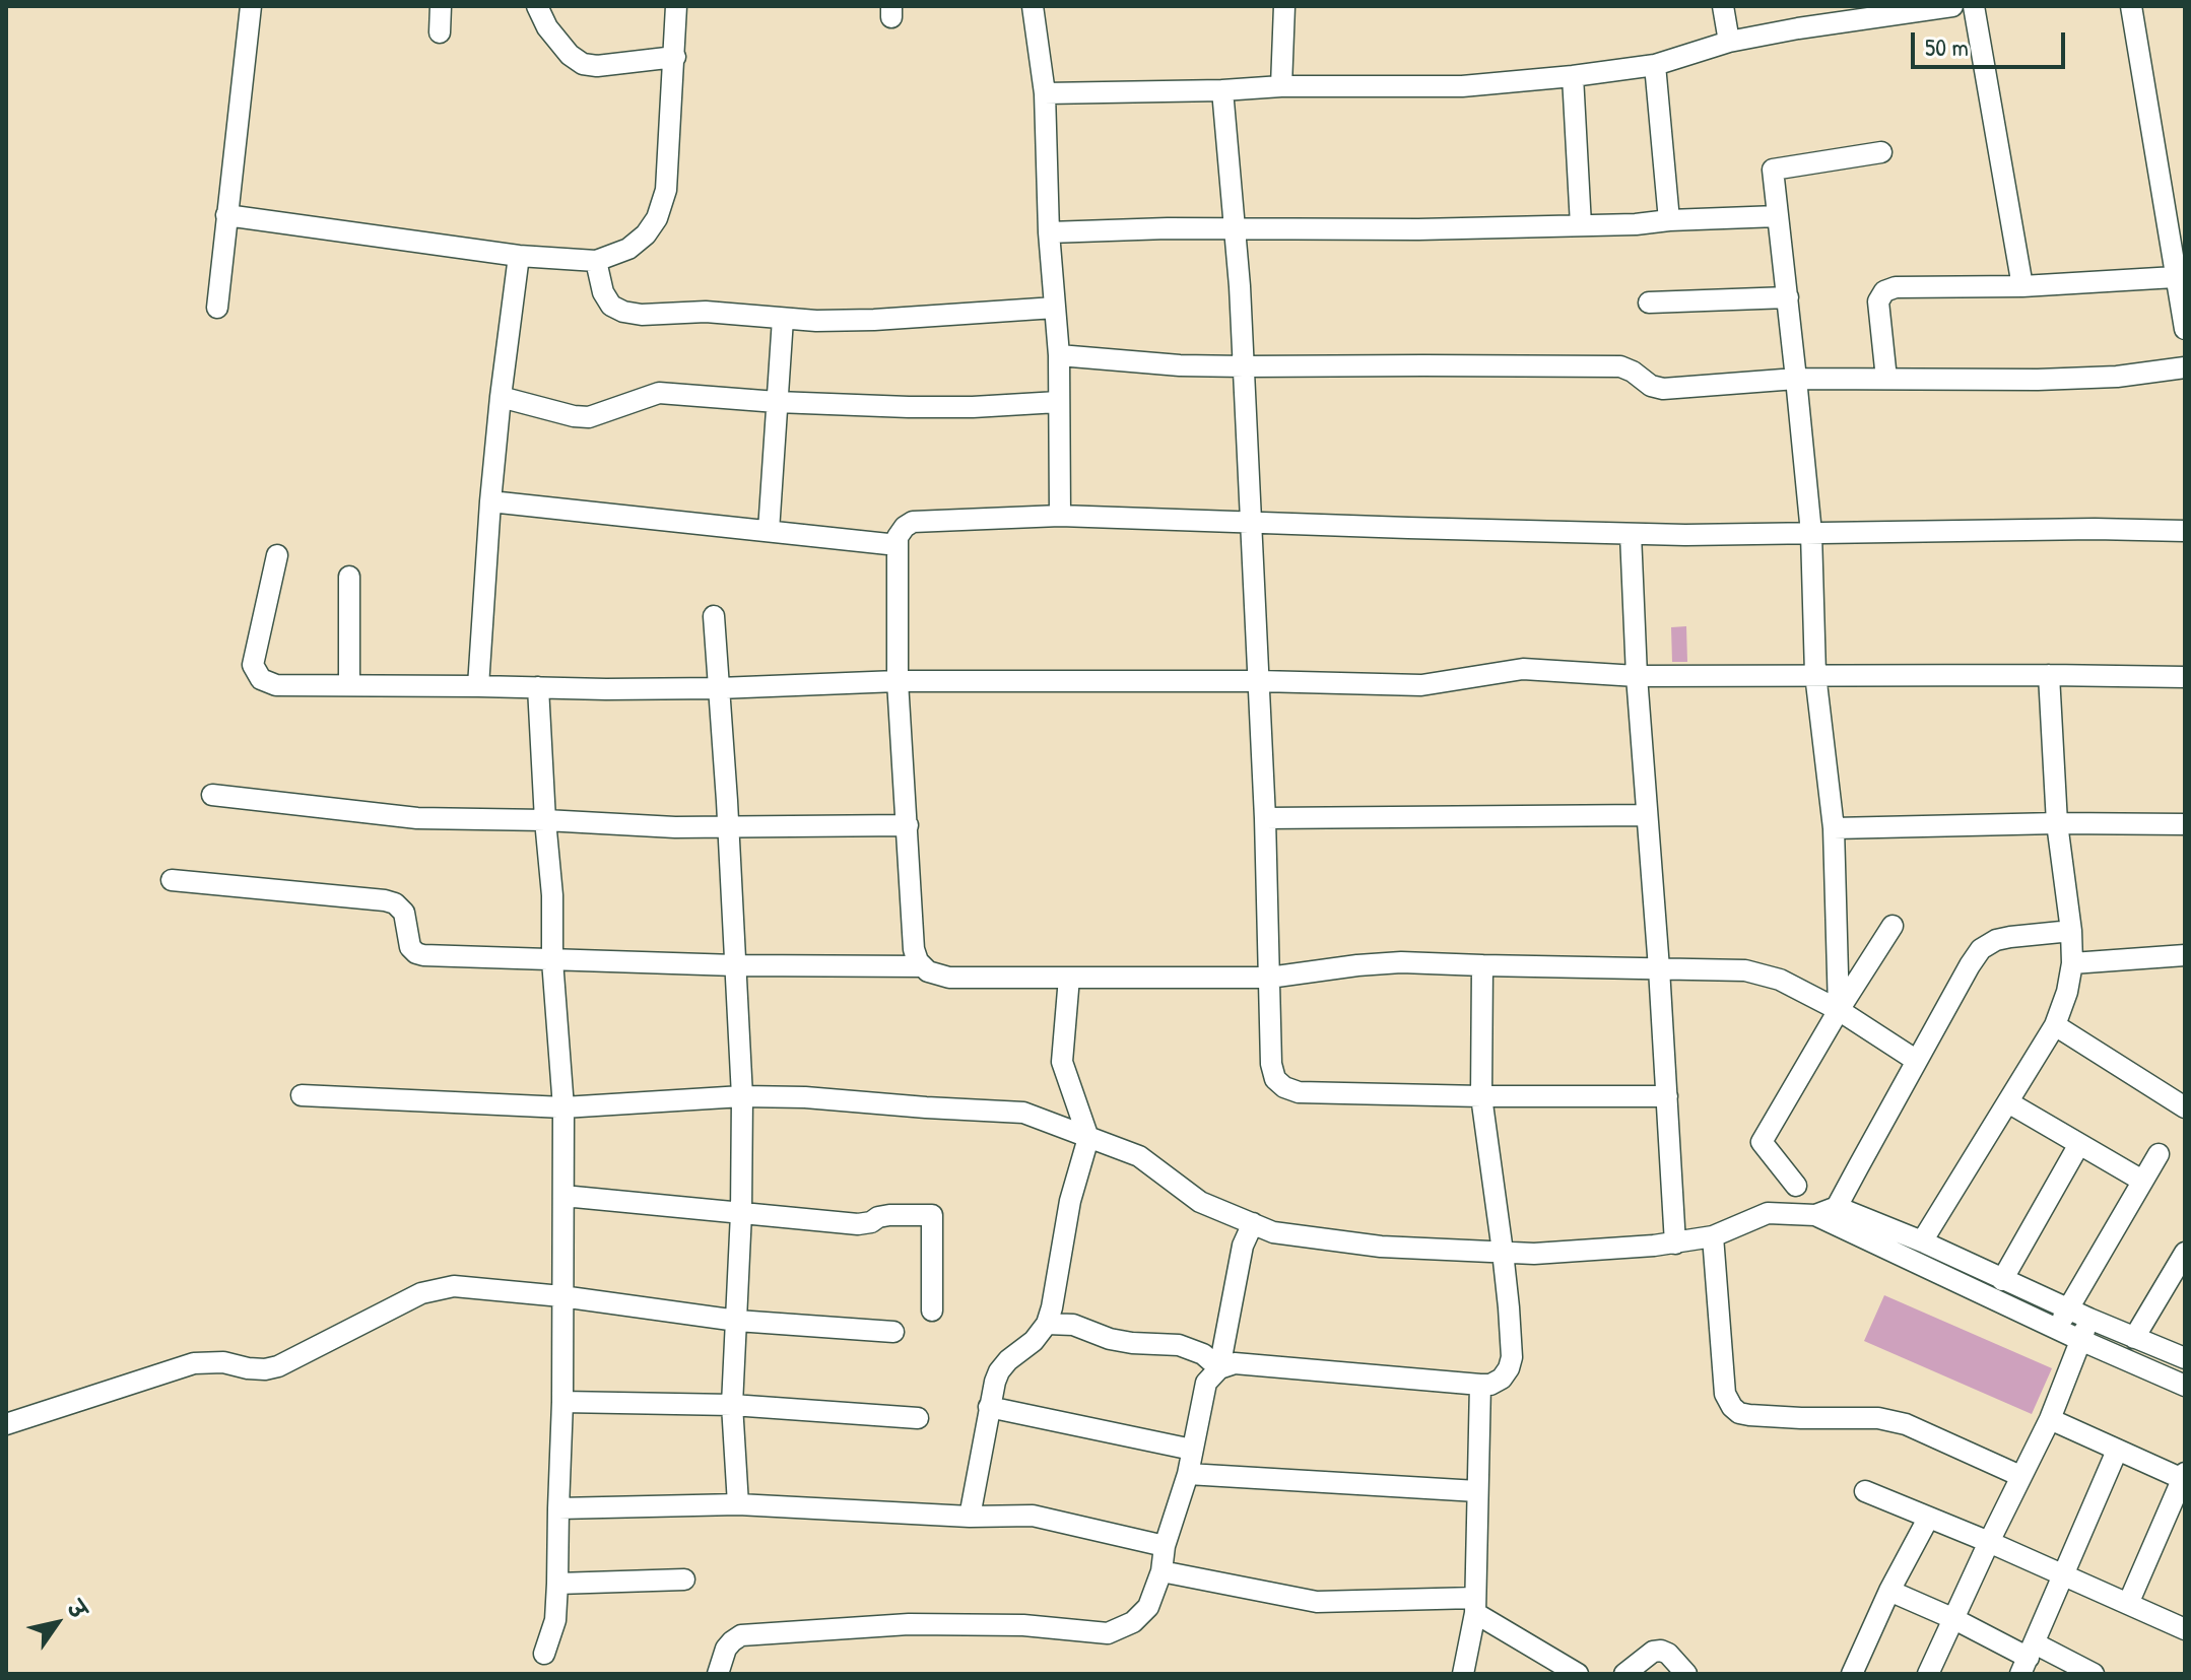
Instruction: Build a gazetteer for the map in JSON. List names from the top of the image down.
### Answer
{
  "scale_bar": "50 m",
  "north": "top right"
}
